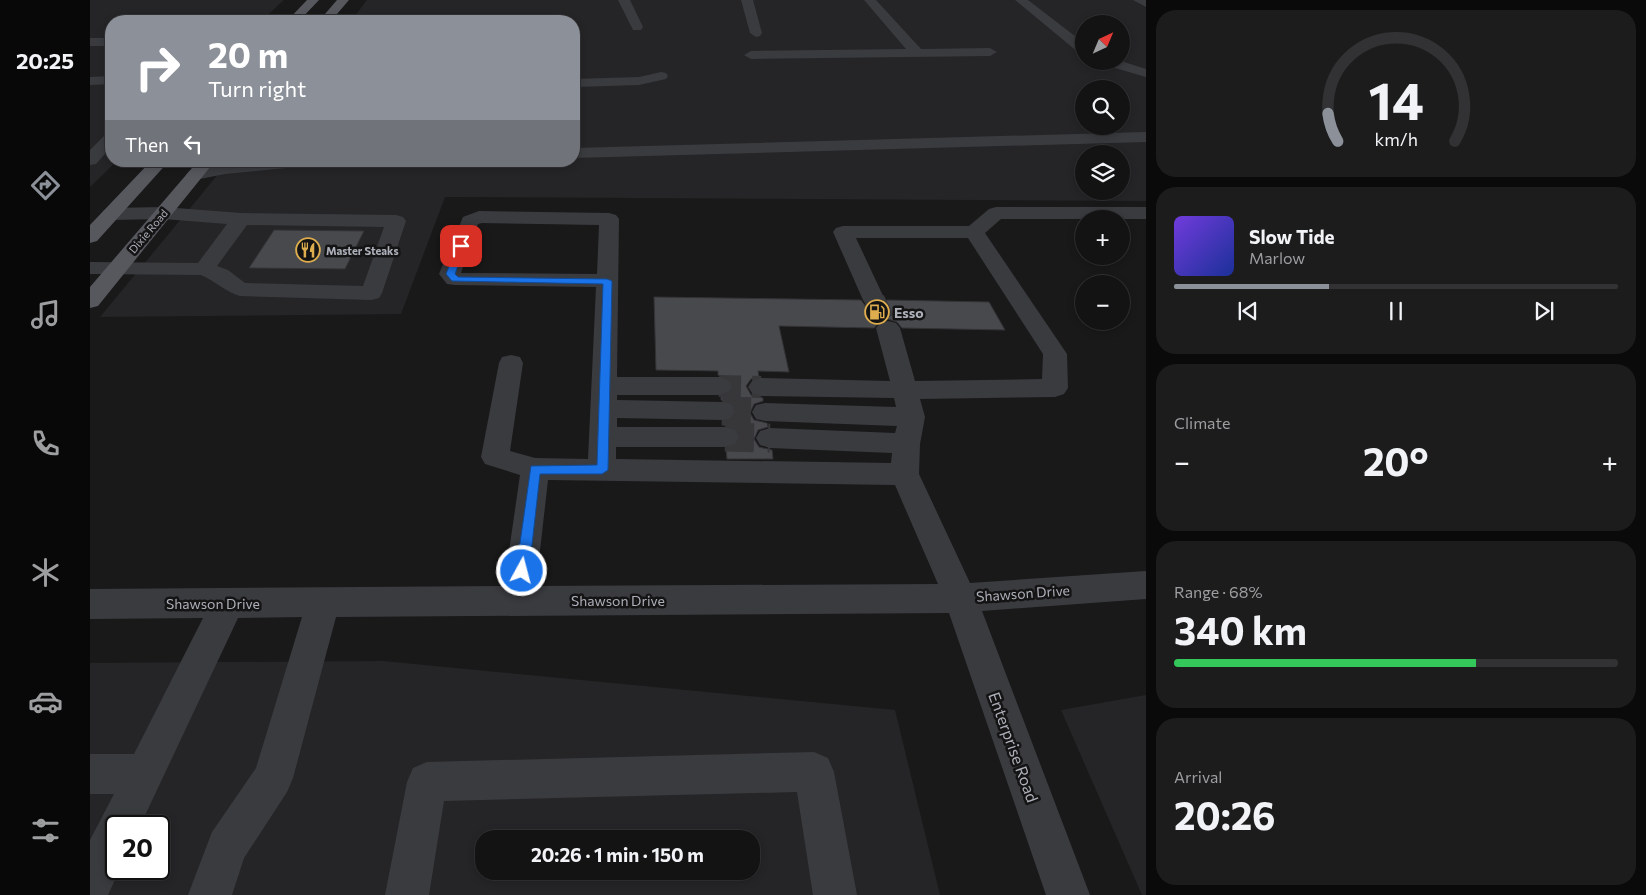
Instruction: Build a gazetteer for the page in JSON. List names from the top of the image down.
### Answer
{
  "streets": {
    "main road": ["Dixie Road"],
    "street": ["Shawson Drive", "Enterprise Road"]
  },
  "crossings": [
    ["Shawson Drive", "Enterprise Road"]
  ],
  "places": {
    "restaurant": ["Master Steaks"],
    "fuel station": ["Esso"]
  },
  "north": "top right",
  "page": {
    "tabs": "20:25",
    "map_buttons": ["+", "−"],
    "turn": ["20 m", "Turn right"],
    "then": "Then",
    "song": ["Slow Tide", "Marlow"],
    "tile": [
      "Climate",
      ["Range · 68%", "340 km"],
      ["Arrival", "20:26"]
    ],
    "heat": ["−", "20°", "+"],
    "limit": "20",
    "trip": "20:26 · 1 min · 150 m",
    "gauge": ["14", "km/h"]
  }
}
